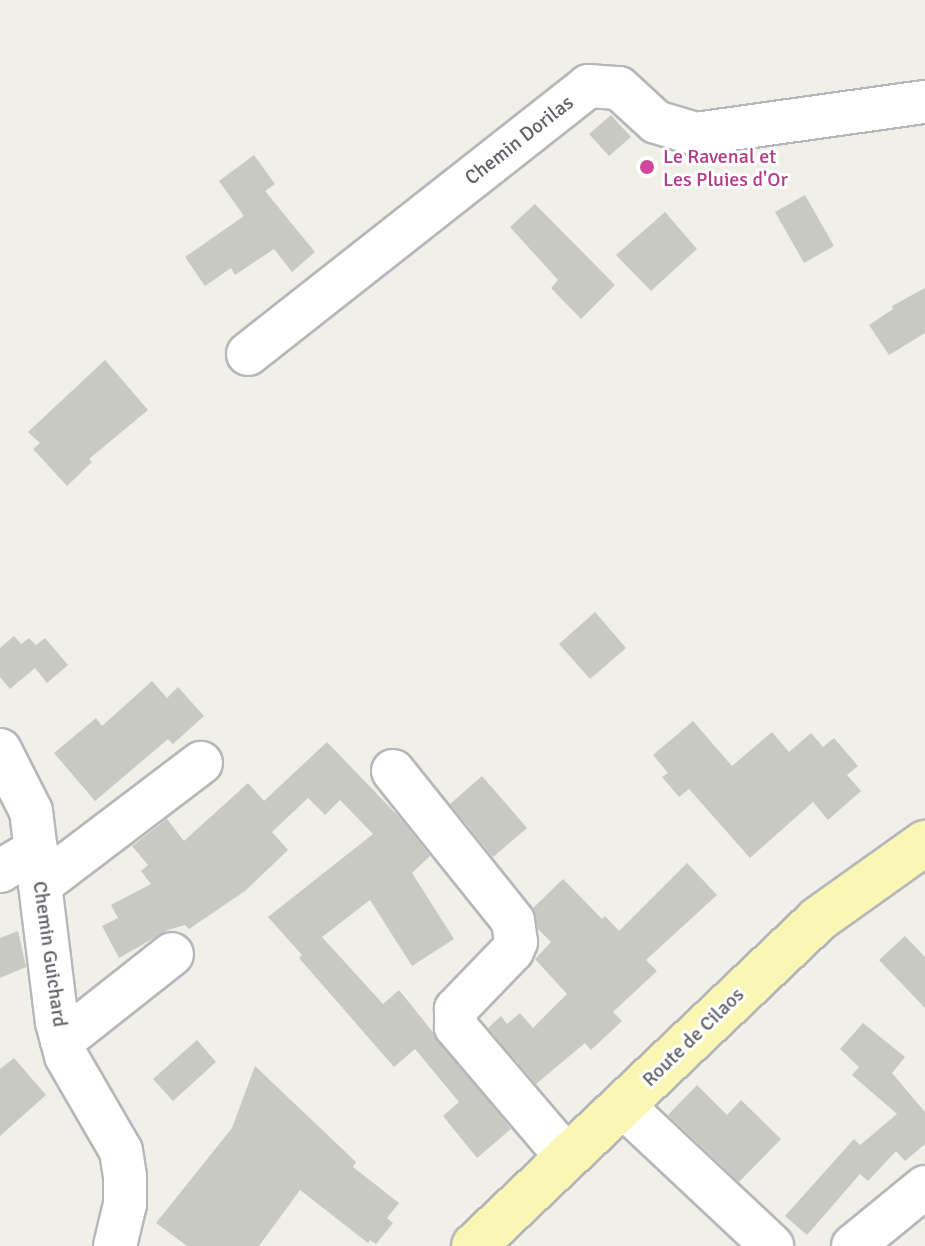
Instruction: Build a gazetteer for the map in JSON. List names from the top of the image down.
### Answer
{
  "streets": {
    "main road": ["Route de Cilaos"],
    "street": ["Chemin Dorilas", "Chemin Guichard"]
  },
  "places": ["Le Ravenal et Les Pluies d'Or"]
}
